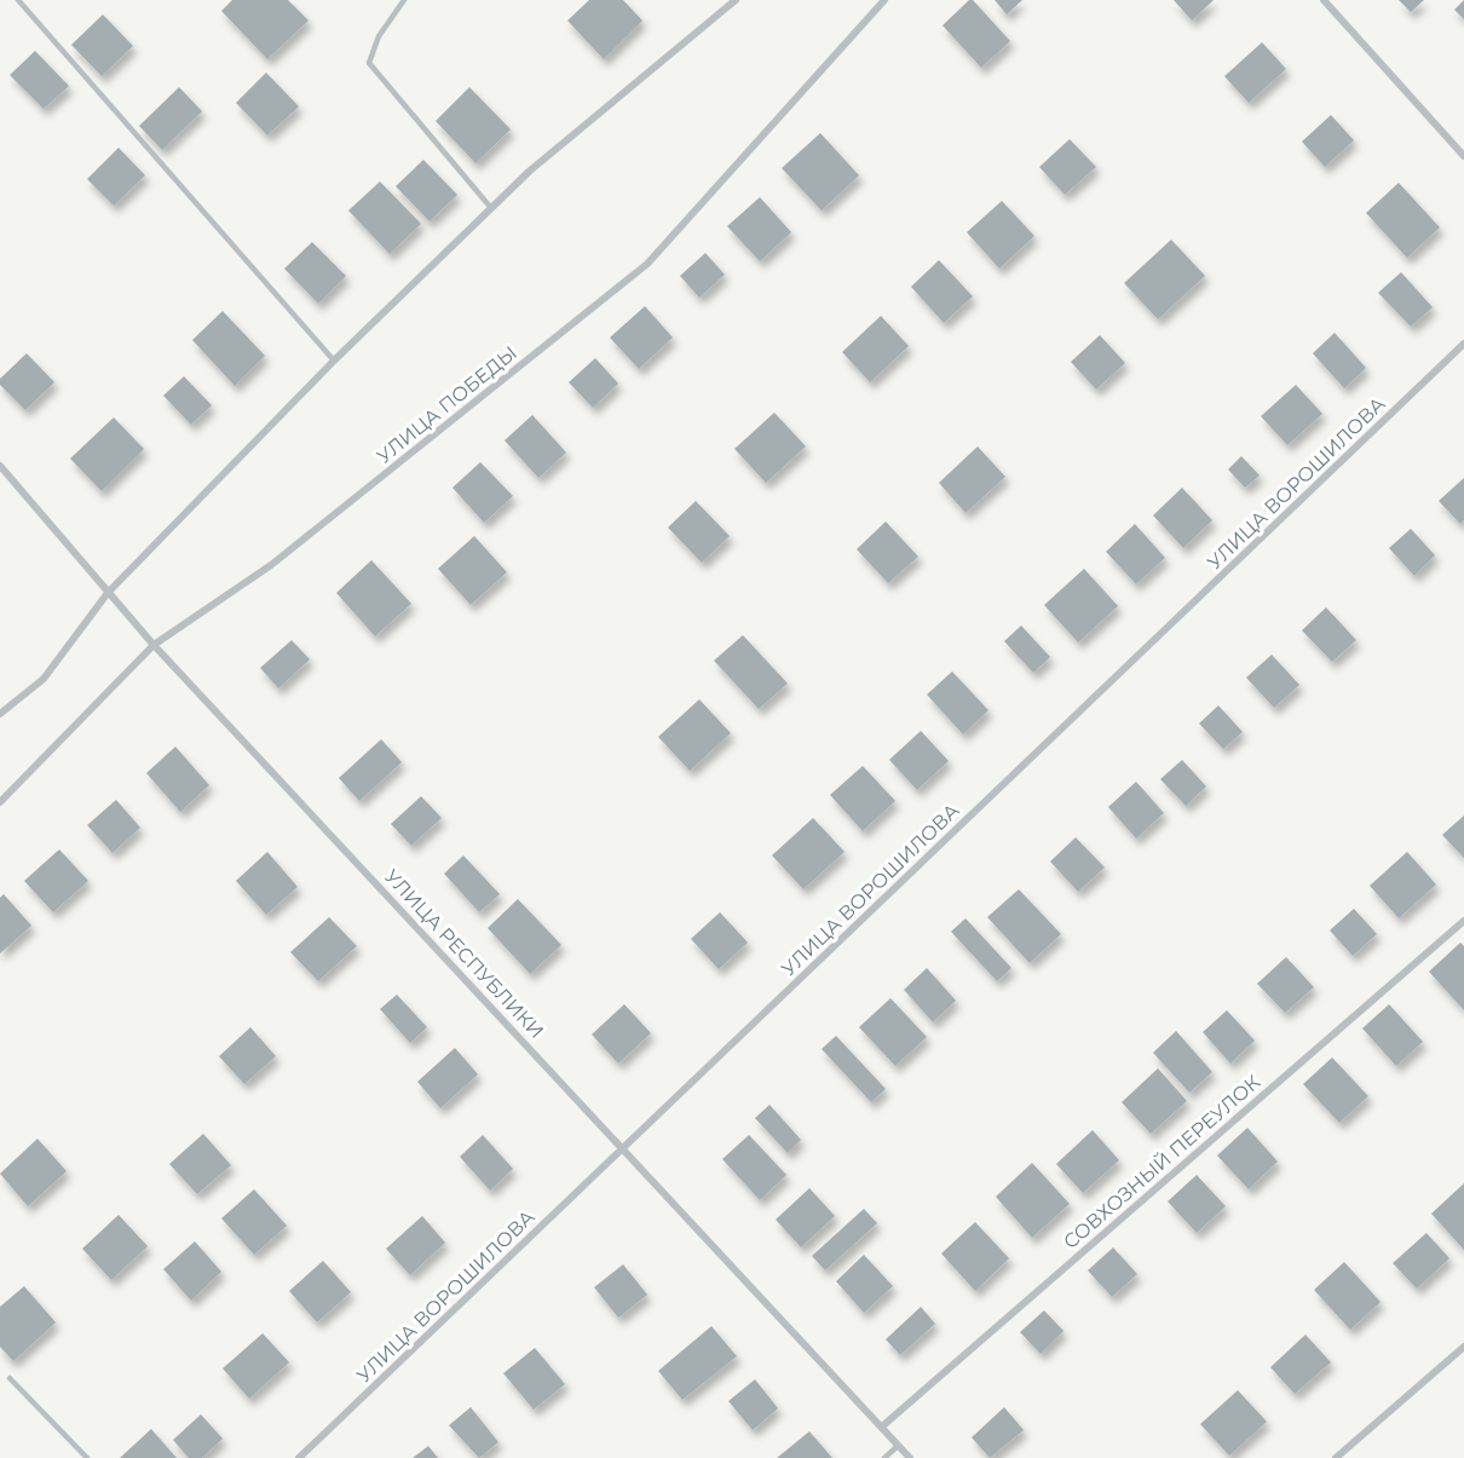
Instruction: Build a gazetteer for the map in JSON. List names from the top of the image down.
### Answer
{
  "streets": {
    "street": [
      "УЛИЦА ПОБЕДЫ",
      "УЛИЦА ВОРОШИЛОВА",
      "УЛИЦА РЕСПУБЛИКИ",
      "СОВХОЗНЫЙ ПЕРЕУЛОК"
    ]
  },
  "crossings": [
    ["УЛИЦА ПОБЕДЫ", "УЛИЦА РЕСПУБЛИКИ"],
    ["УЛИЦА ВОРОШИЛОВА", "УЛИЦА РЕСПУБЛИКИ"],
    ["УЛИЦА РЕСПУБЛИКИ", "СОВХОЗНЫЙ ПЕРЕУЛОК"]
  ]
}
